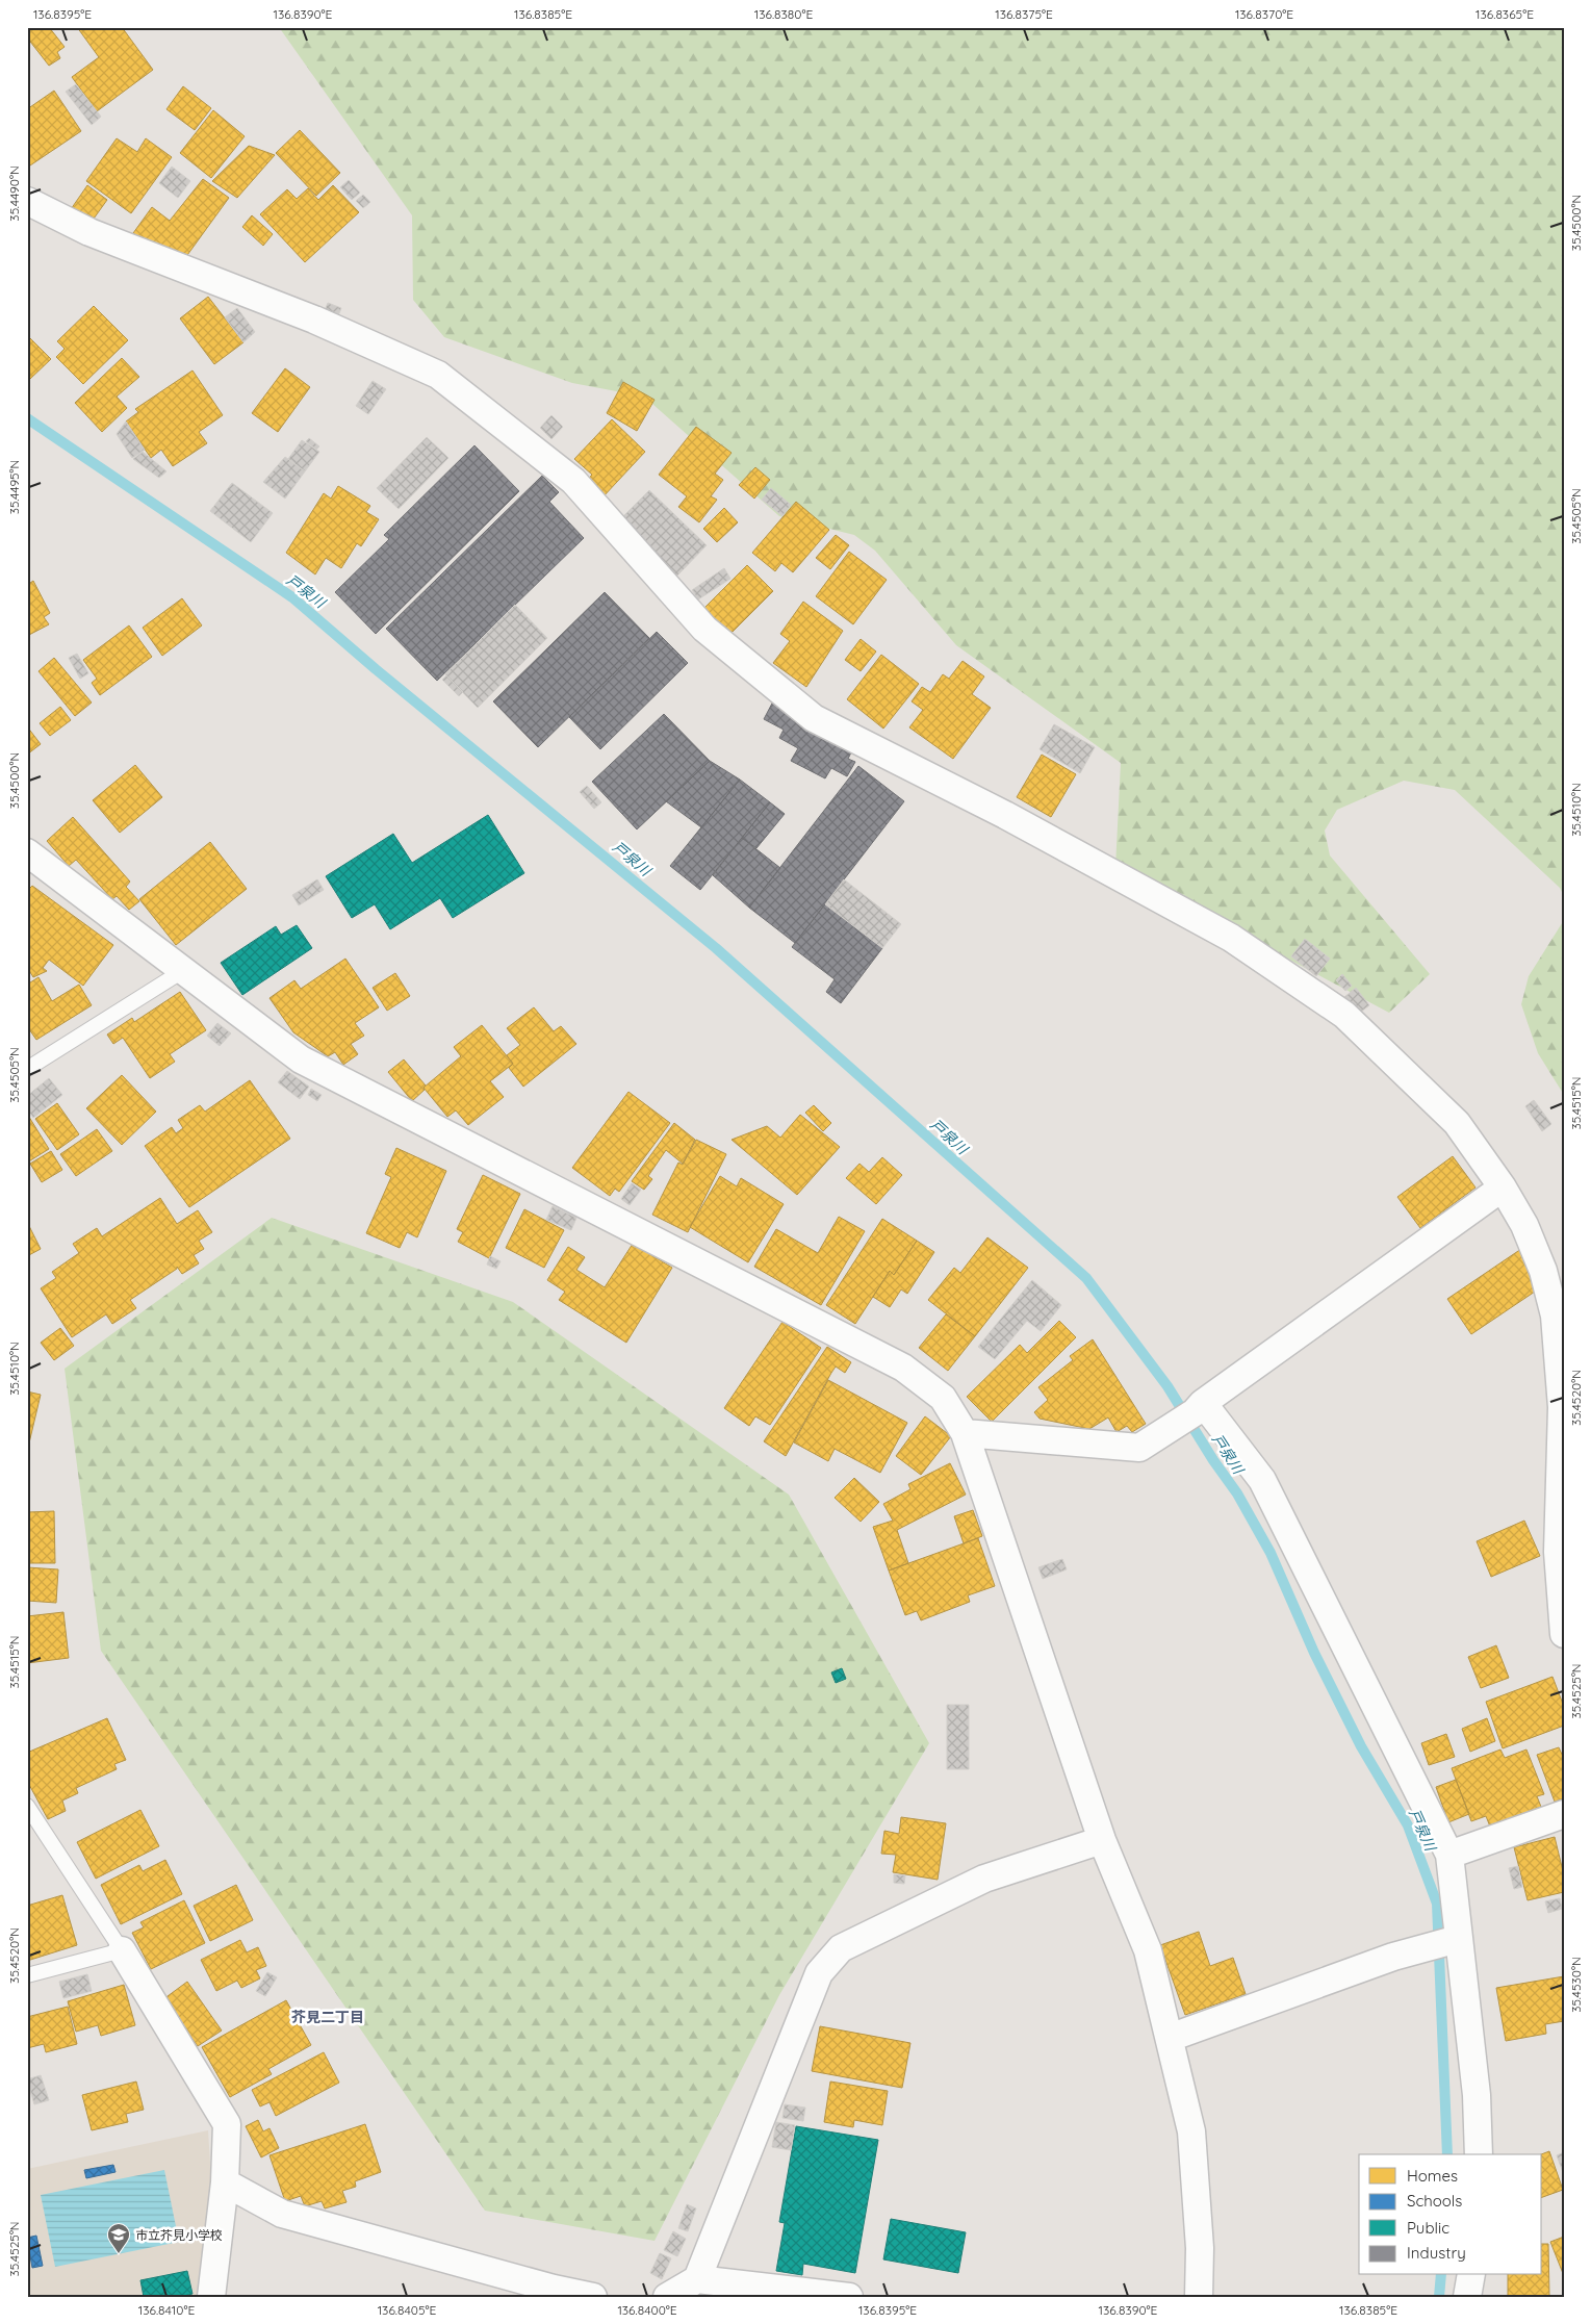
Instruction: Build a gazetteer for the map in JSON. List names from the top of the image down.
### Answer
{
  "districts": ["芥見二丁目"],
  "water": ["戸泉川"],
  "places": {
    "school or university": ["市立芥見小学校"]
  },
  "legend": [
    "Homes",
    "Schools",
    "Public",
    "Industry"
  ],
  "coordinates": [
    "136.8395°E",
    "136.8390°E",
    "136.8385°E",
    "136.8380°E",
    "136.8375°E",
    "136.8370°E",
    "136.8365°E",
    "35.4490°N",
    "35.4500°N",
    "35.4495°N",
    "35.4505°N",
    "35.4510°N",
    "35.4515°N",
    "35.4520°N",
    "35.4525°N",
    "35.4530°N",
    "136.8410°E",
    "136.8405°E",
    "136.8400°E"
  ]
}
